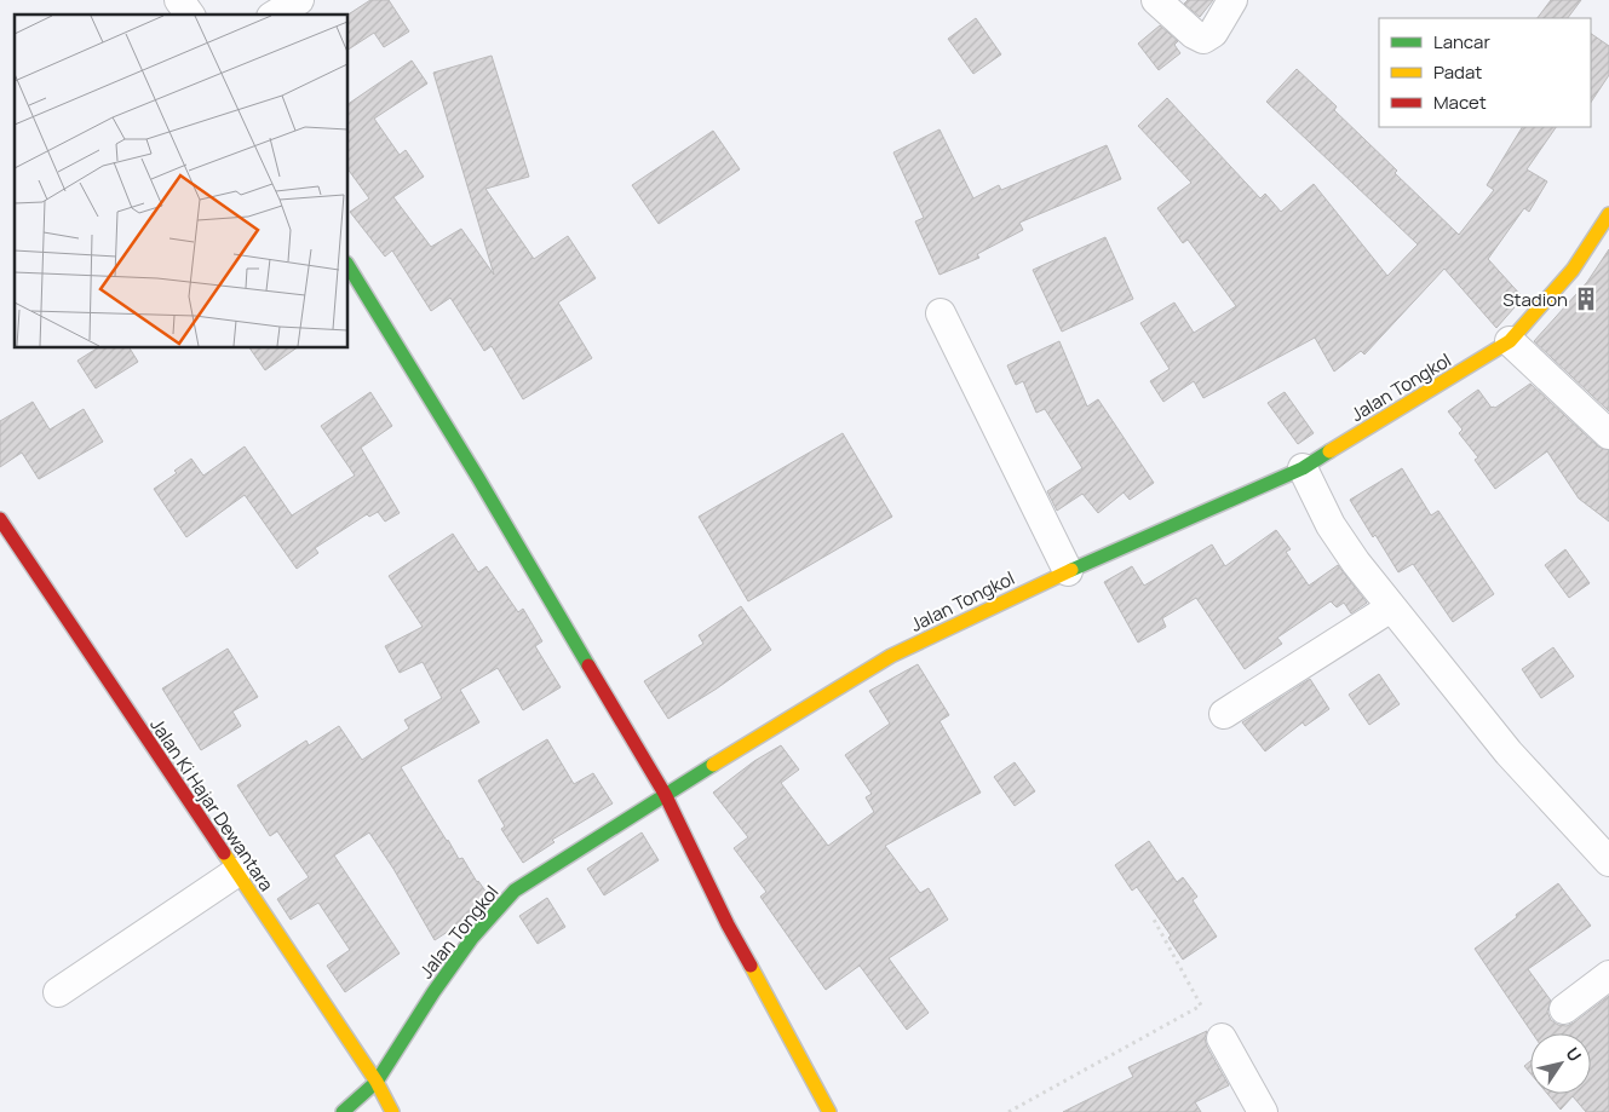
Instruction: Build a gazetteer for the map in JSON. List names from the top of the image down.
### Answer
{
  "streets": {
    "street": ["Jalan Tongkol", "Jalan Ki Hajar Dewantara"]
  },
  "crossings": [
    ["Jalan Tongkol", "Jalan Ki Hajar Dewantara"]
  ],
  "places": {
    "building": ["Stadion"]
  },
  "legend": ["Lancar", "Padat", "Macet"],
  "north": "top right"
}
